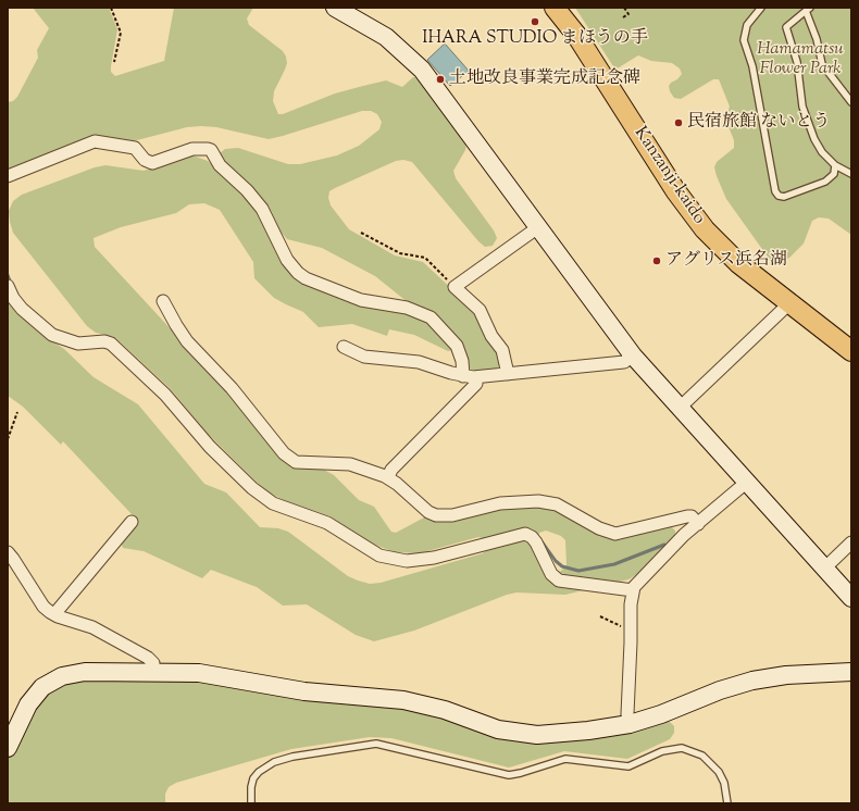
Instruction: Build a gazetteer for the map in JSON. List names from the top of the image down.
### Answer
{
  "streets": {
    "main road": ["Kanzanji-kaido"]
  },
  "parks": ["Hamamatsu Flower Park"],
  "places": [
    "IHARA STUDIO まほうの手",
    "土地改良事業完成記念碑",
    "民宿旅館 ないとう",
    "アグリス浜名湖"
  ]
}
